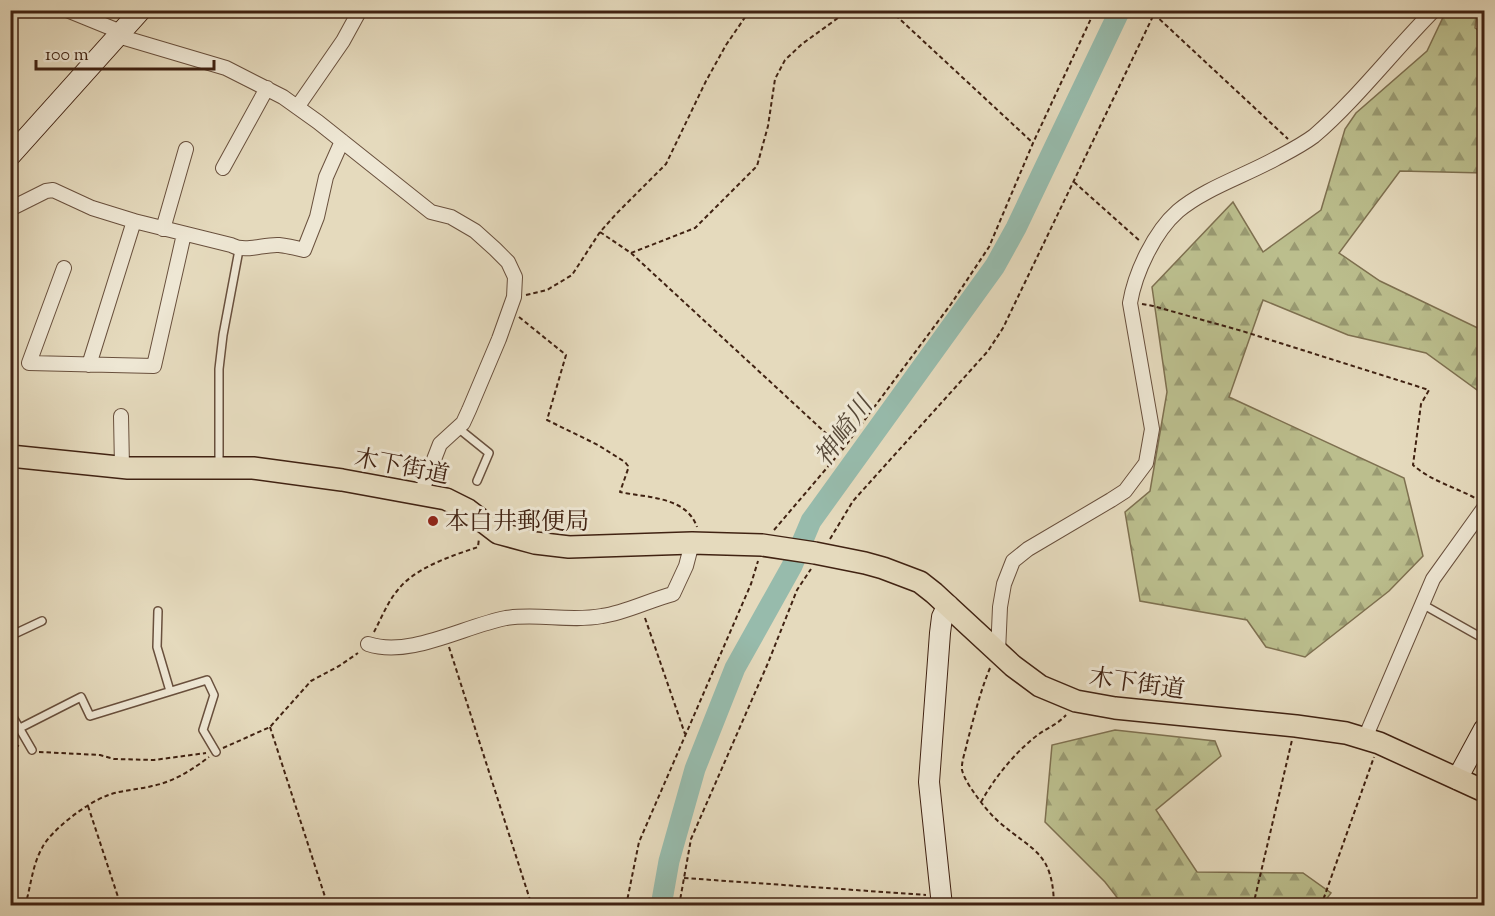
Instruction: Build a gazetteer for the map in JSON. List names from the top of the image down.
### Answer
{
  "streets": {
    "main road": ["木下街道"]
  },
  "water": ["神崎川"],
  "places": ["本白井郵便局"],
  "scale_bar": "100 m"
}
